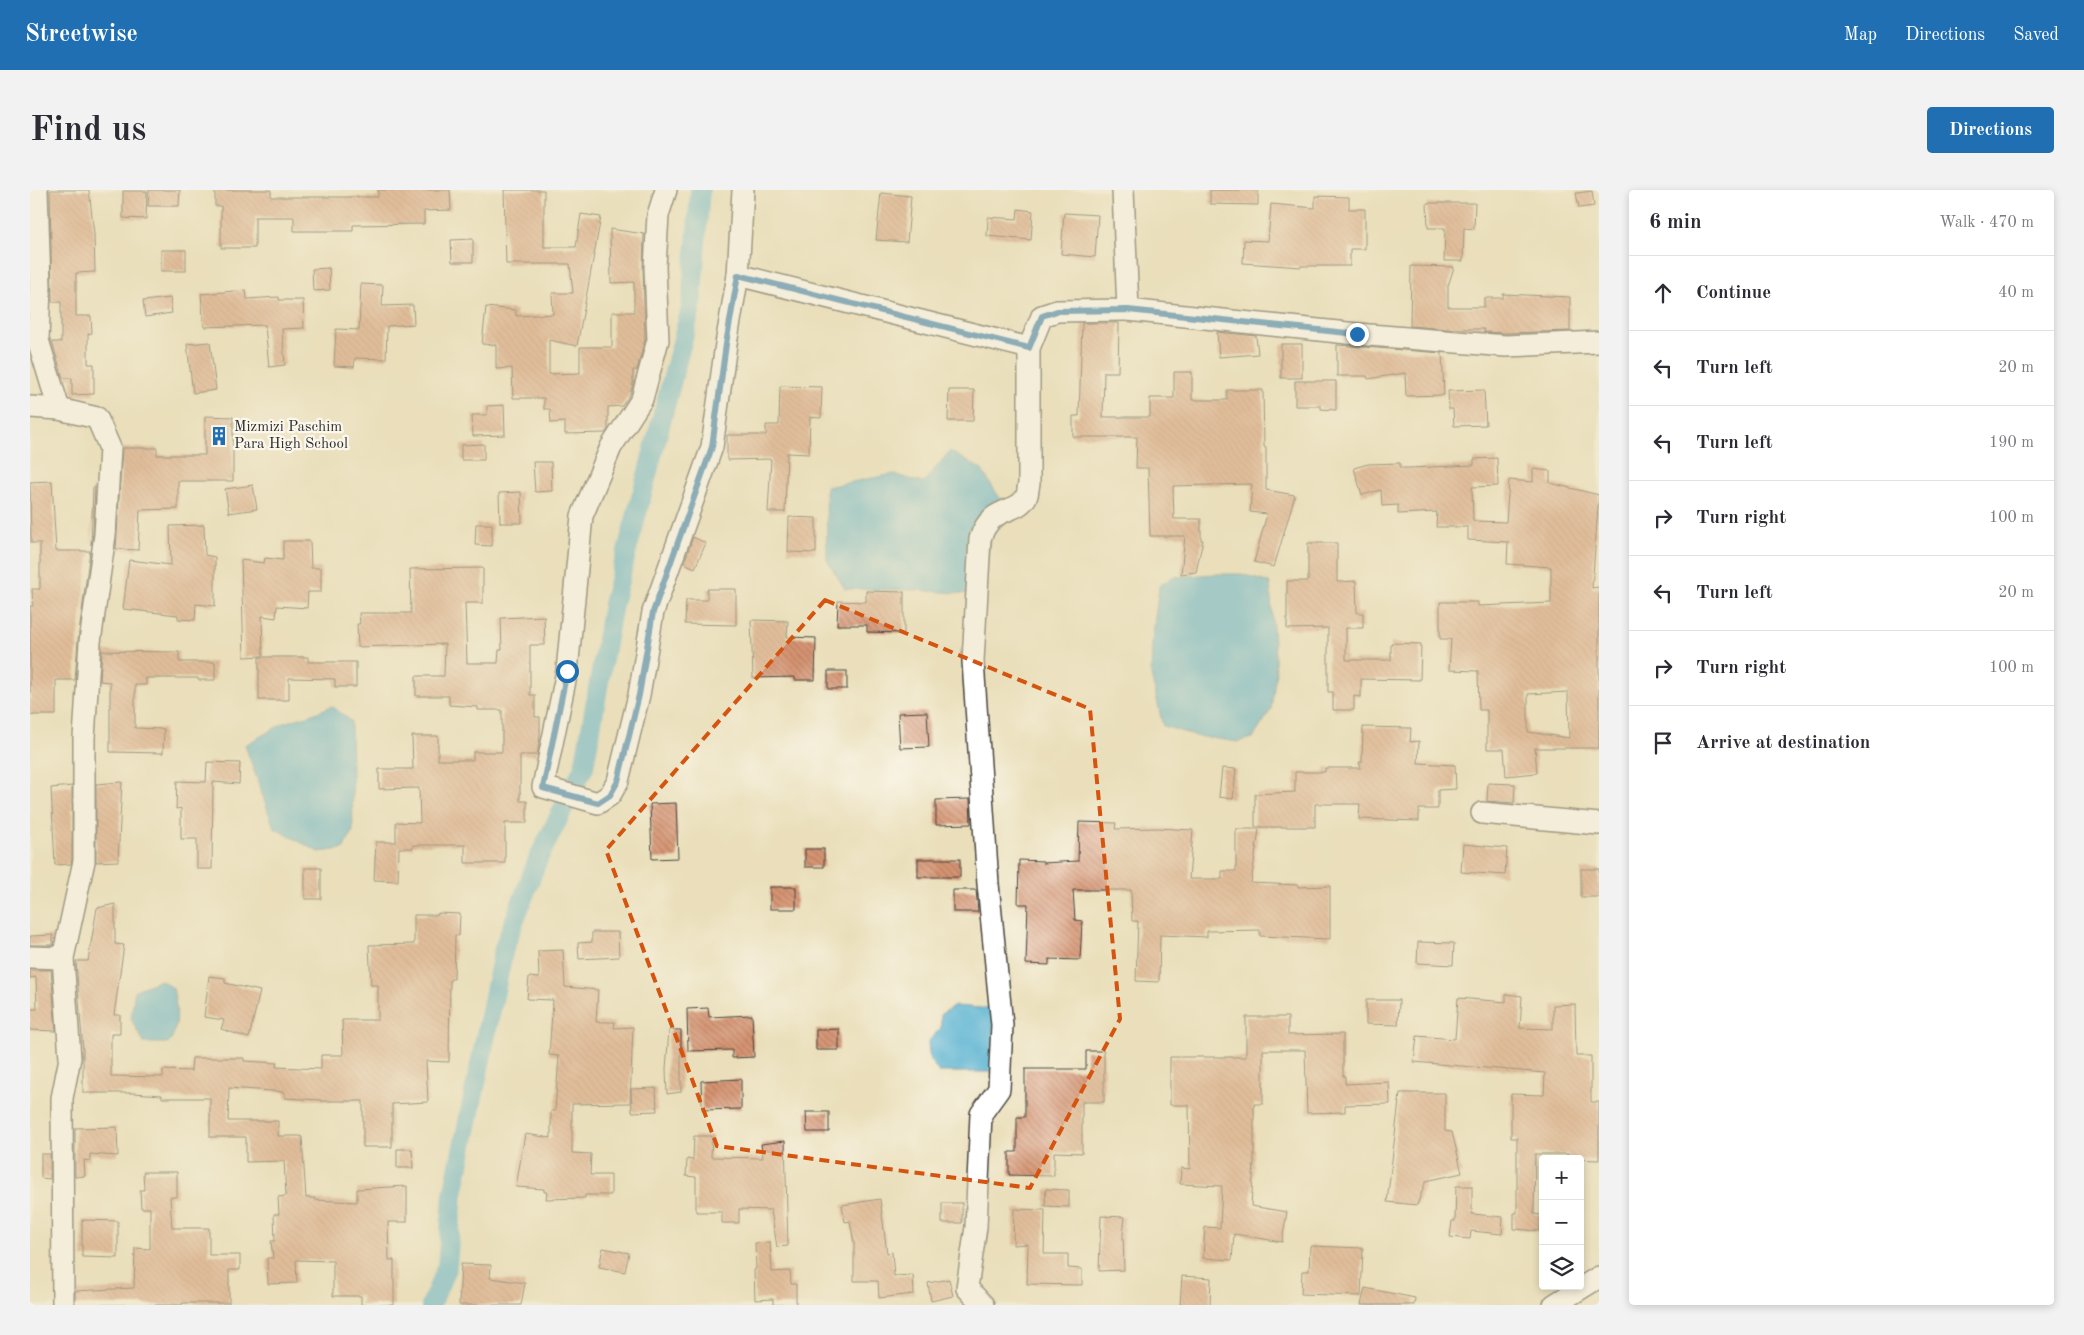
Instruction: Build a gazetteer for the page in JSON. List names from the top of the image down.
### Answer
{
  "places": {
    "building": ["Mizmizi Paschim Para High School"]
  },
  "page": {
    "header": "Streetwise",
    "nav": ["Map", "Directions", "Saved"],
    "buttons": "Directions",
    "title": "Find us",
    "heading": ["6 min", "Walk · 470 m"],
    "list": [
      ["Continue", "40 m"],
      ["Turn left", "20 m"],
      ["Turn left", "190 m"],
      ["Turn right", "100 m"],
      ["Turn left", "20 m"],
      ["Turn right", "100 m"],
      "Arrive at destination"
    ],
    "map_buttons": ["+", "−"]
  }
}
